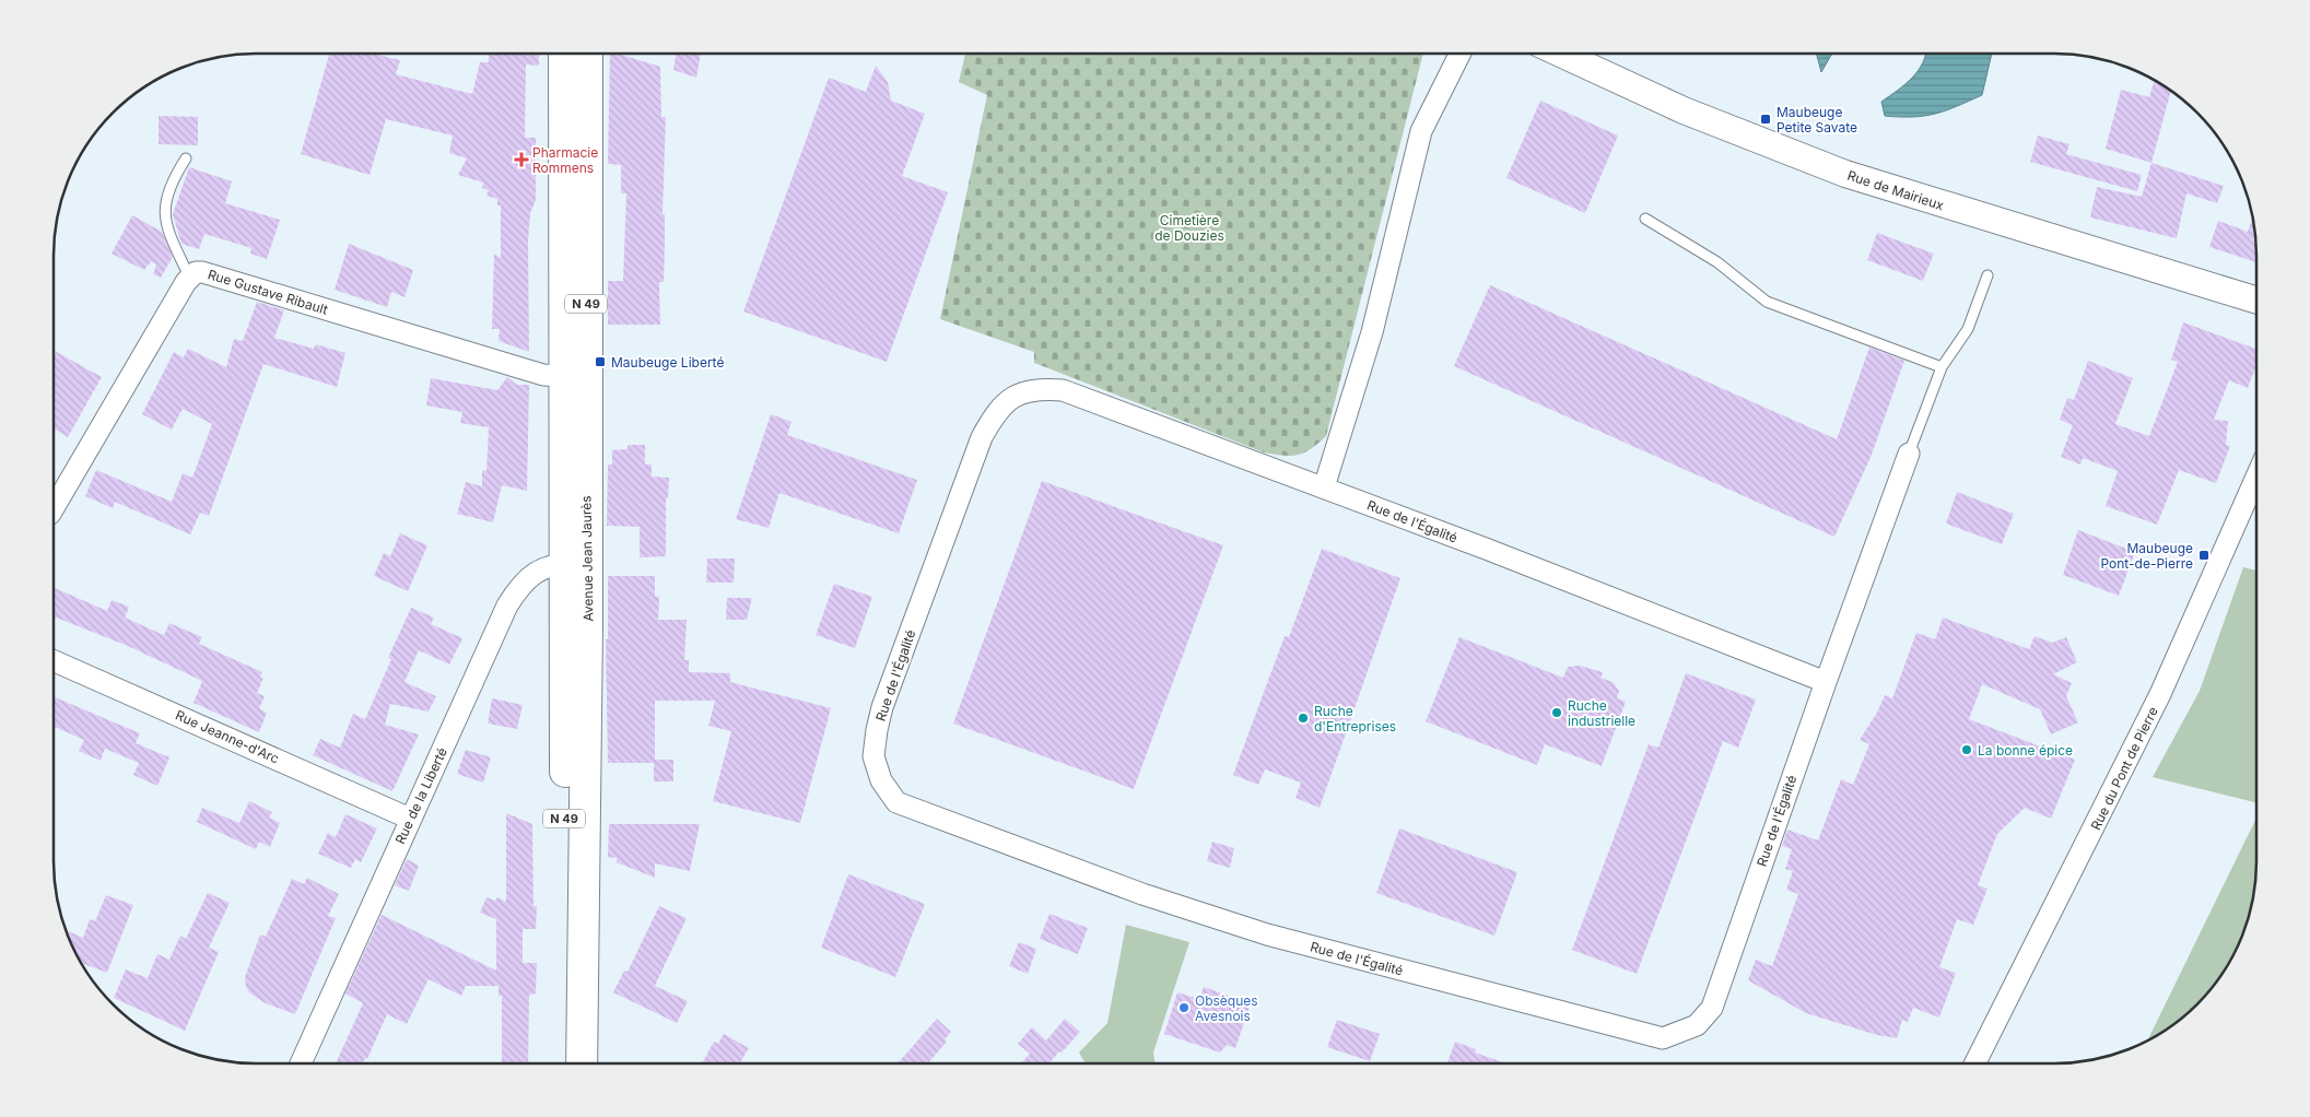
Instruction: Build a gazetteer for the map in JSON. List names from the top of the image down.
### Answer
{
  "streets": {
    "main road": ["N 49", "Avenue Jean Jaurès"],
    "street": [
      "Rue de Mairieux",
      "Rue Gustave Ribault",
      "Rue de l'Égalité",
      "Rue Jeanne-d'Arc",
      "Rue du Pont de Pierre",
      "Rue de la Liberté"
    ]
  },
  "crossings": [
    ["Rue Gustave Ribault", "Avenue Jean Jaurès"],
    ["Avenue Jean Jaurès", "Rue de la Liberté"],
    ["Rue Jeanne-d'Arc", "Rue de la Liberté"]
  ],
  "parks": ["Cimetière de Douzies"],
  "places": {
    "transit": ["Maubeuge Petite Savate", "Maubeuge Liberté", "Maubeuge Pont-de-Pierre"],
    "health": ["Pharmacie Rommens"],
    "other": [
      "Ruche industrielle",
      "Ruche d'Entreprises",
      "La bonne épice",
      "Obsèques Avesnois"
    ]
  }
}
